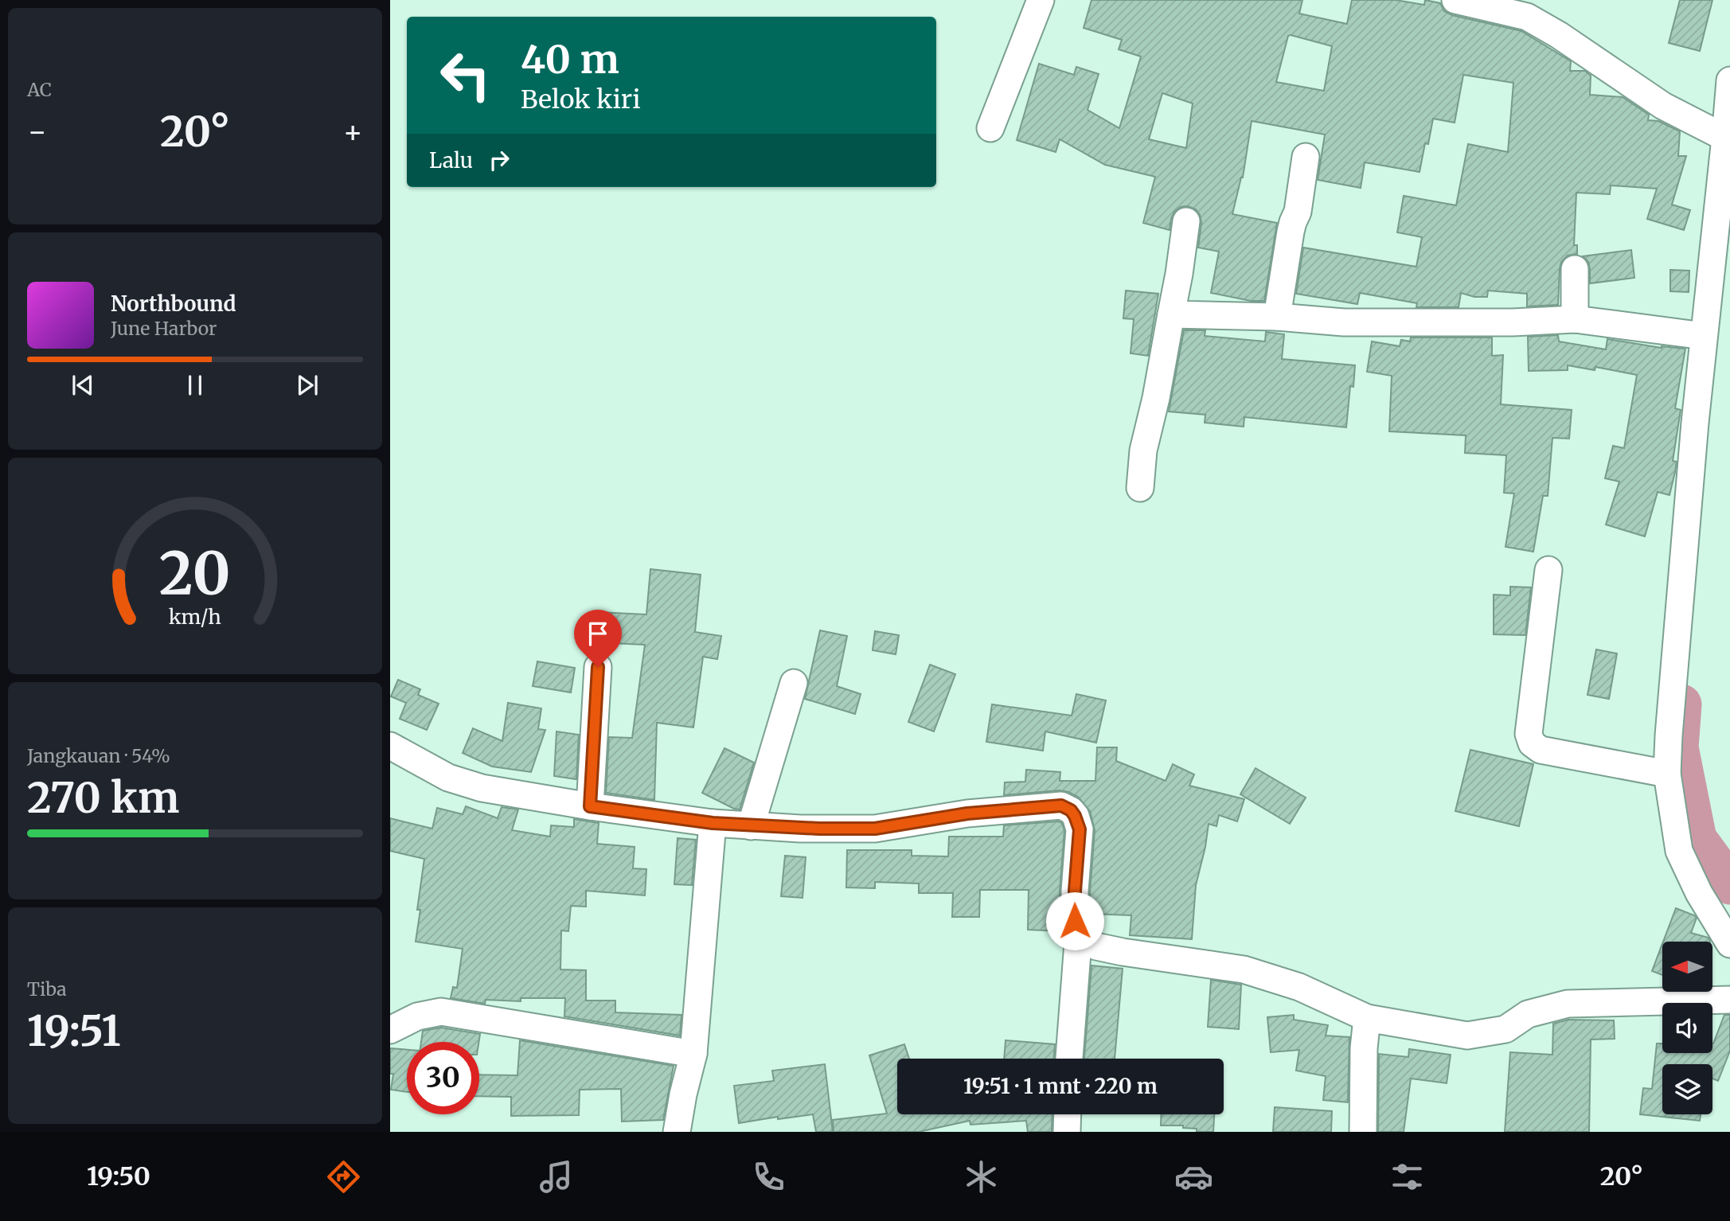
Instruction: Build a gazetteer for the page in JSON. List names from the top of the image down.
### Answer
{
  "north": "left",
  "page": {
    "tile": [
      "AC",
      ["Jangkauan · 54%", "270 km"],
      ["Tiba", "19:51"]
    ],
    "turn": ["40 m", "Belok kiri"],
    "heat": ["−", "20°", "+"],
    "then": "Lalu",
    "song": ["Northbound", "June Harbor"],
    "limit": "30",
    "trip": "19:51 · 1 mnt · 220 m",
    "tabs": ["19:50", "20°"],
    "gauge": ["20", "km/h"]
  }
}
